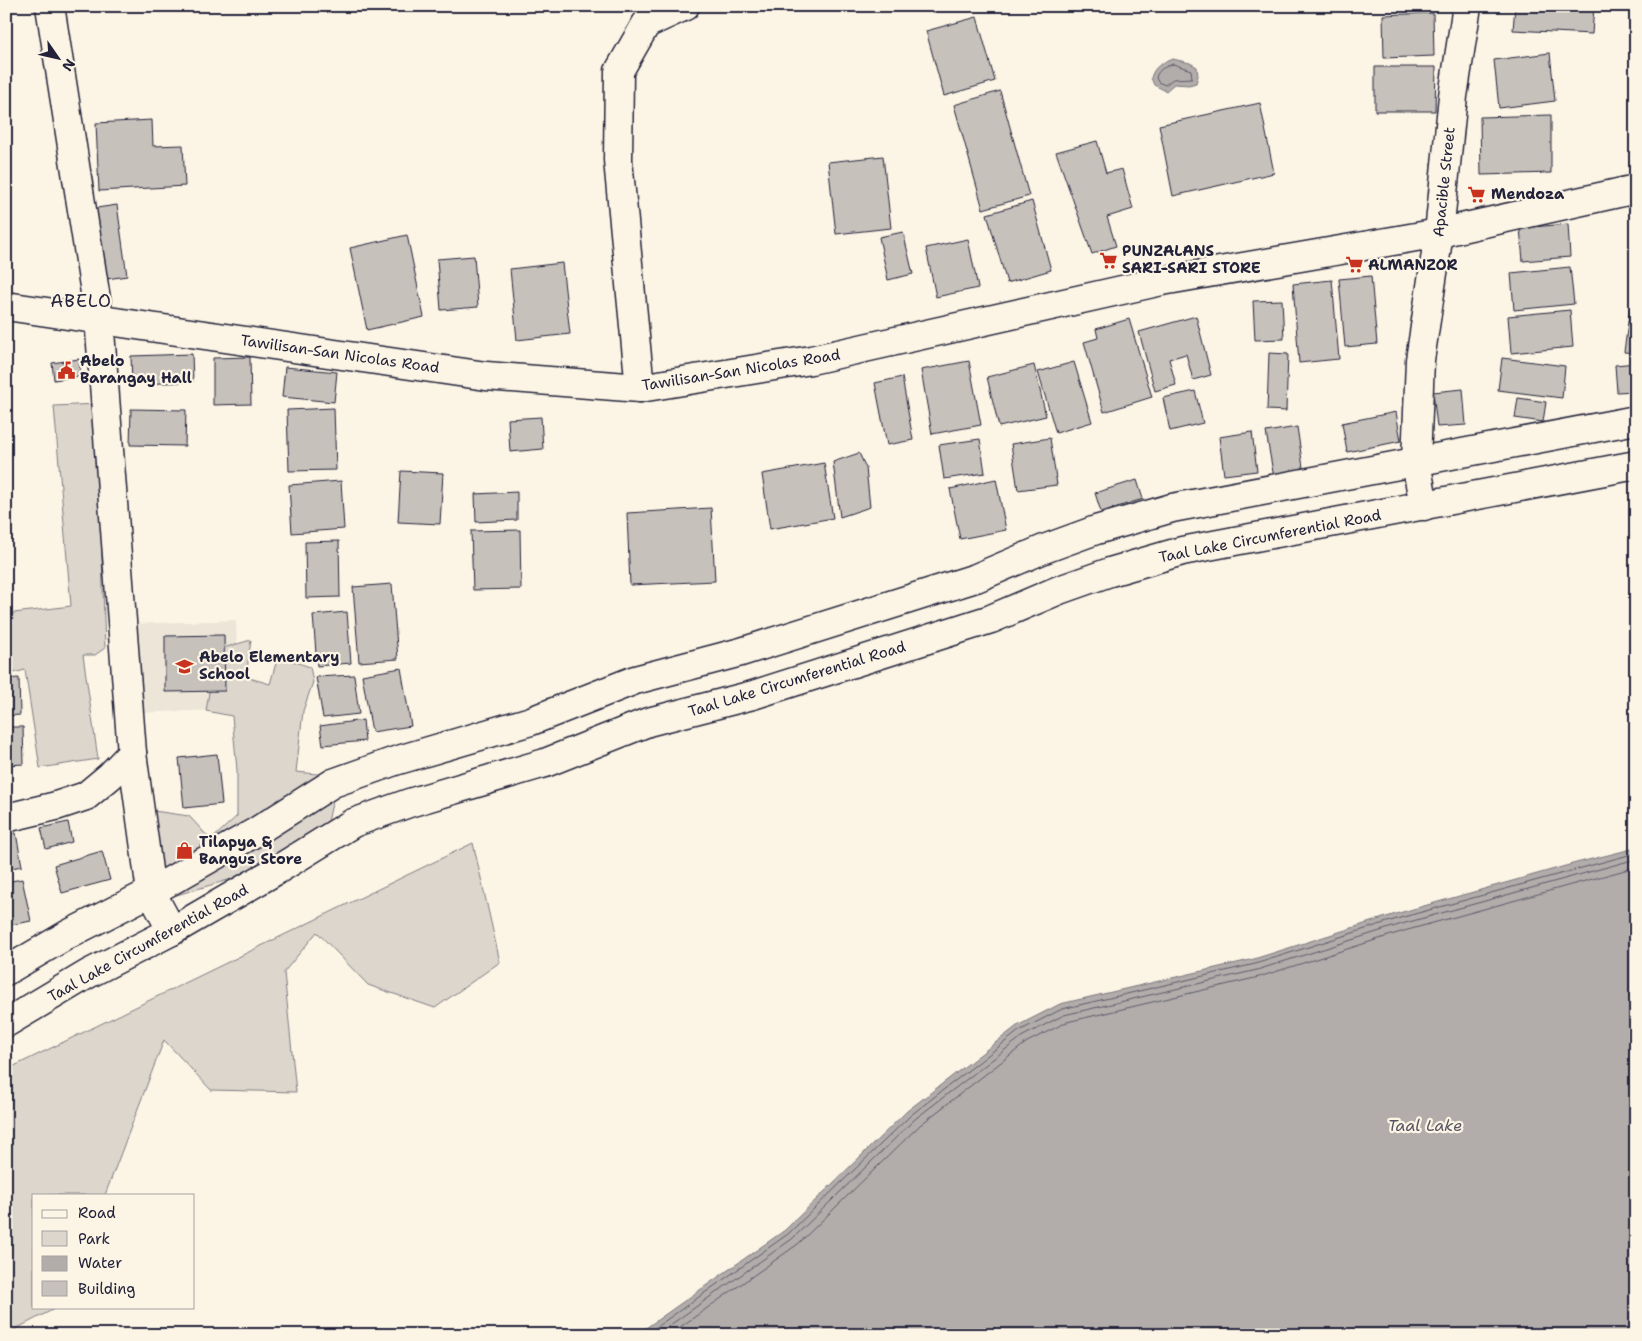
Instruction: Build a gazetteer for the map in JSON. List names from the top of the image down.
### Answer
{
  "streets": {
    "main road": ["Apacible Street", "Tawilisan-San Nicolas Road", "Taal Lake Circumferential Road"]
  },
  "crossings": [
    ["Apacible Street", "Tawilisan-San Nicolas Road"],
    ["Apacible Street", "Taal Lake Circumferential Road"]
  ],
  "districts": ["ABELO"],
  "water": ["Taal Lake"],
  "places": {
    "supermarket": ["Mendoza", "PUNZALANS SARI-SARI STORE", "ALMANZOR"],
    "public building": ["Abelo Barangay Hall"],
    "school or university": ["Abelo Elementary School"],
    "shop": ["Tilapya & Bangus Store"]
  },
  "legend": [
    "Road",
    "Park",
    "Water",
    "Building"
  ],
  "north": "bottom right"
}
